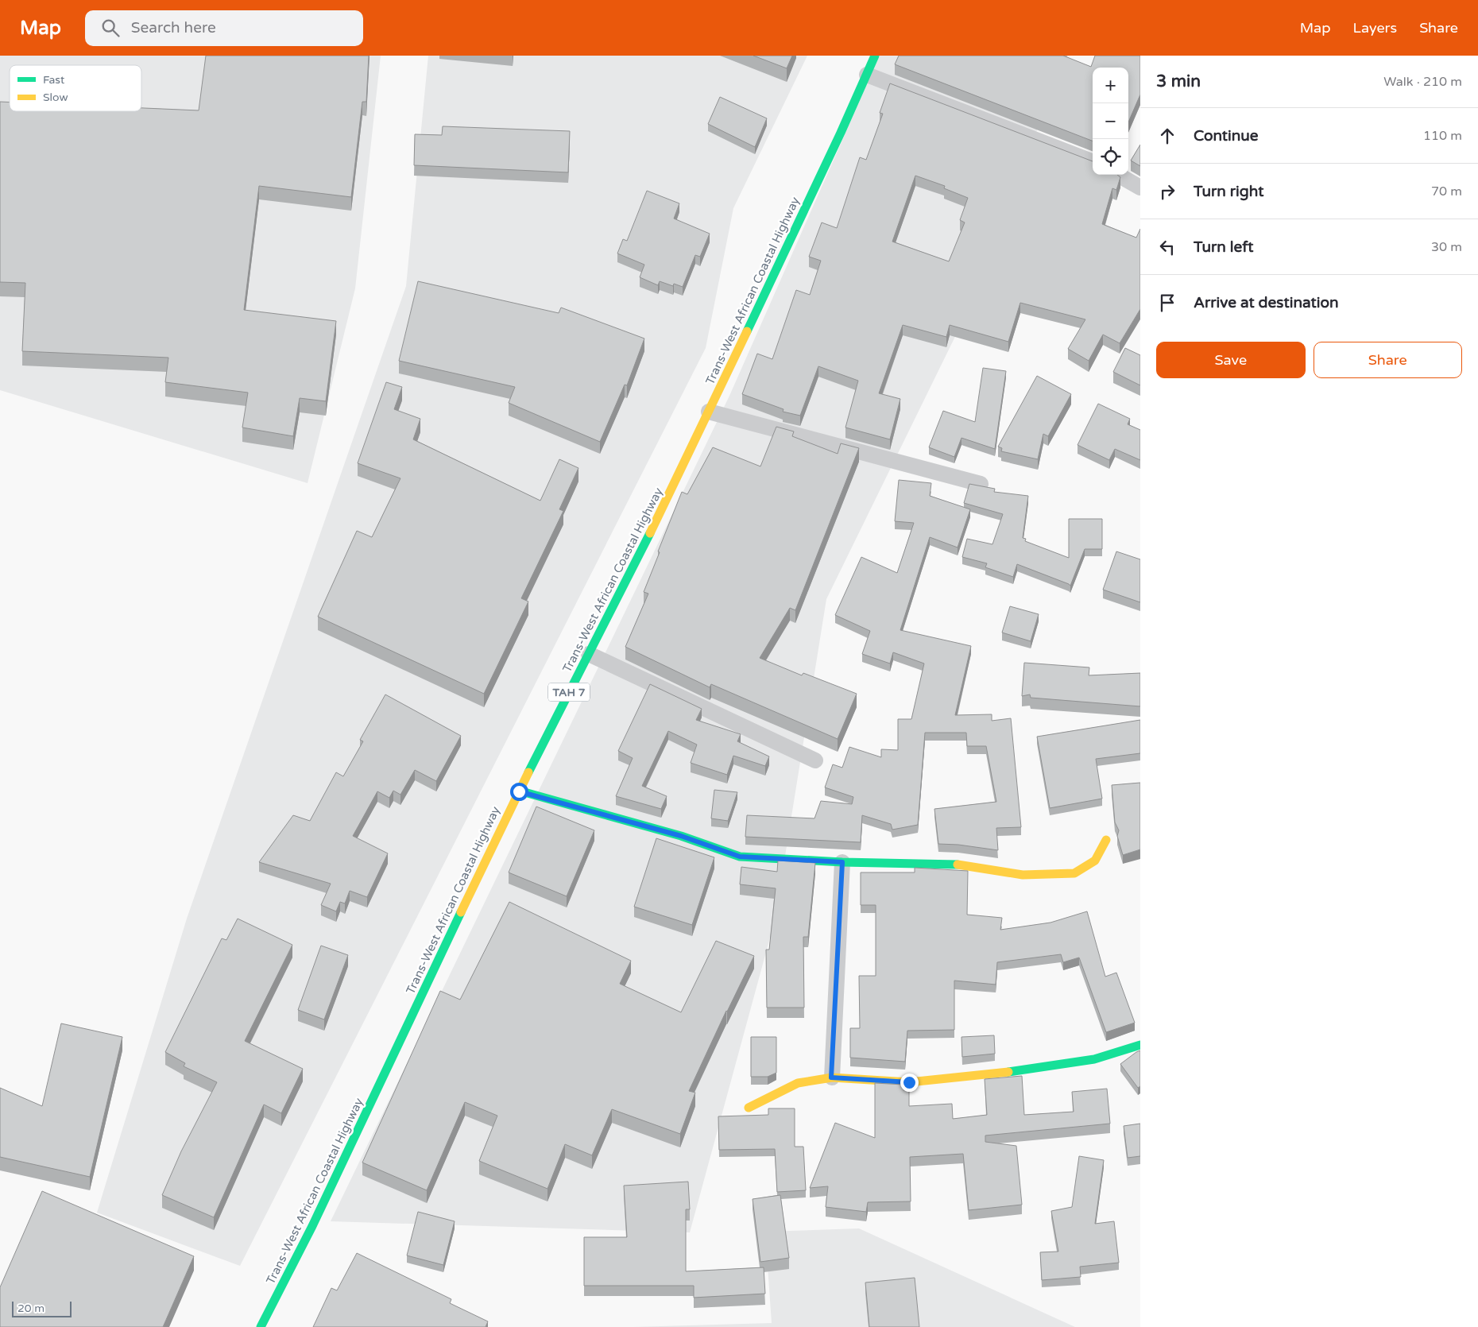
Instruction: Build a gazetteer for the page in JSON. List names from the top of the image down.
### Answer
{
  "streets": {
    "main road": ["Trans-West African Coastal Highway", "TAH 7"]
  },
  "legend": ["Fast", "Slow"],
  "scale_bar": "20 m",
  "page": {
    "header": "Map",
    "search": "Search here",
    "nav": ["Map", "Layers", "Share"],
    "heading": ["3 min", "Walk · 210 m"],
    "map_buttons": ["+", "−"],
    "list": [
      ["Continue", "110 m"],
      ["Turn right", "70 m"],
      ["Turn left", "30 m"],
      "Arrive at destination"
    ],
    "buttons": ["Save", "Share"],
    "scale": "20 m"
  }
}
